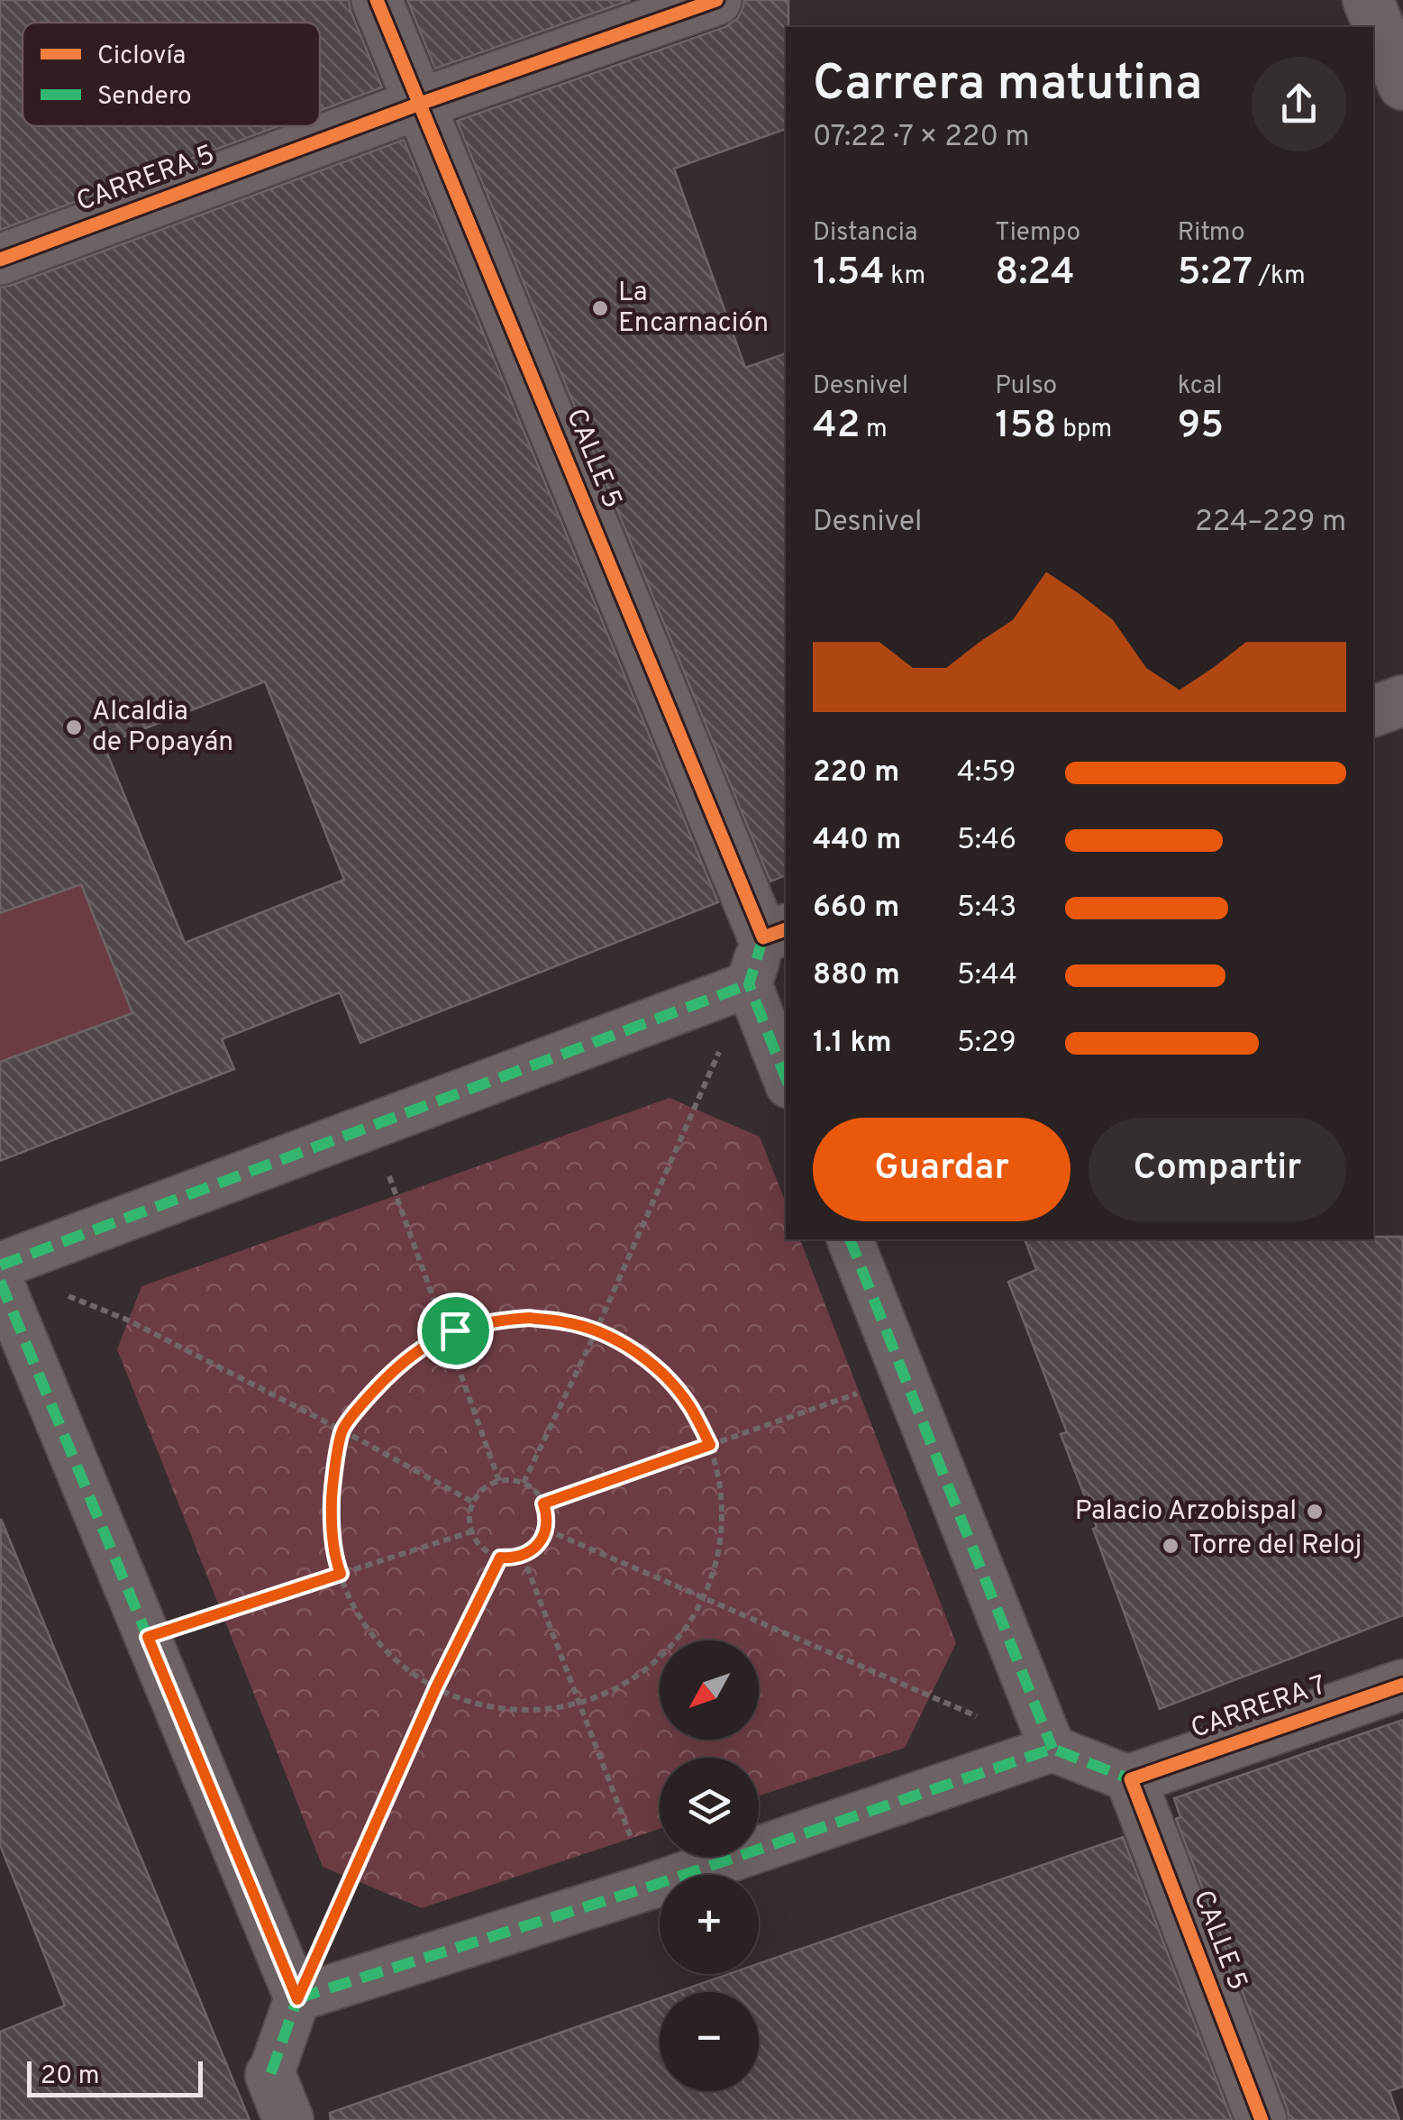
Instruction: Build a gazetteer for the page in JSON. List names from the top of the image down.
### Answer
{
  "streets": {
    "street": ["CARRERA 5", "CALLE 5", "CARRERA 7"]
  },
  "crossings": [
    ["CARRERA 5", "CALLE 5"],
    ["CALLE 5", "CARRERA 7"]
  ],
  "places": [
    "La Encarnación",
    "Alcaldia de Popayán",
    "Palacio Arzobispal",
    "Torre del Reloj"
  ],
  "legend": ["Ciclovía", "Sendero"],
  "scale_bar": "20 m",
  "north": "bottom left",
  "page": {
    "heading": ["Carrera matutina", "07:22 · 7 × 220 m"],
    "stats": [
      ["Distancia", "1.54 km"],
      ["Tiempo", "8:24"],
      ["Ritmo", "5:27 /km"],
      ["Desnivel", "42 m"],
      ["Pulso", "158 bpm"],
      ["kcal", "95"]
    ],
    "chart": ["Desnivel", "224–229 m"],
    "list": [
      {
        "name": "220 m",
        "note": "4:59"
      },
      {
        "name": "440 m",
        "note": "5:46"
      },
      {
        "name": "660 m",
        "note": "5:43"
      },
      {
        "name": "880 m",
        "note": "5:44"
      },
      {
        "name": "1.1 km",
        "note": "5:29"
      }
    ],
    "buttons": ["Guardar", "Compartir"],
    "map_buttons": ["+", "−"],
    "scale": "20 m"
  }
}
